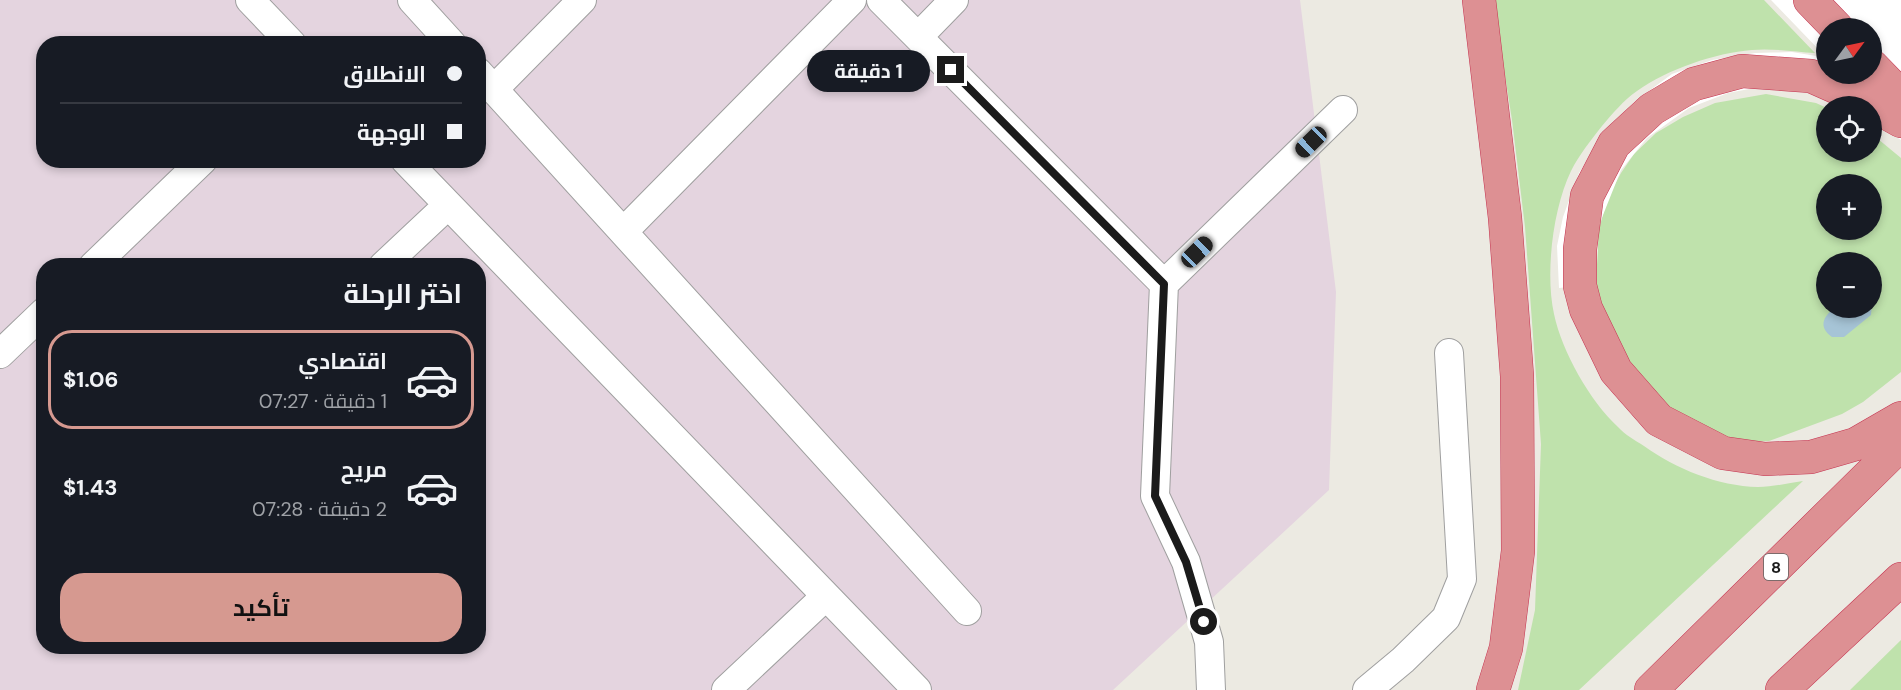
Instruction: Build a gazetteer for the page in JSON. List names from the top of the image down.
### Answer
{
  "streets": {
    "highway": ["8"]
  },
  "north": "top right",
  "page": {
    "map_buttons": ["+", "−"],
    "banner": ["الانطلاق", "الوجهة"],
    "bubble": "1 دقيقة",
    "heading": "اختر الرحلة",
    "list": [
      {
        "name": "اقتصادي",
        "note": "1 دقيقة · 07:27",
        "value": "$1.06"
      },
      {
        "name": "مريح",
        "note": "2 دقيقة · 07:28",
        "value": "$1.43"
      }
    ],
    "buttons": "تأكيد"
  }
}
